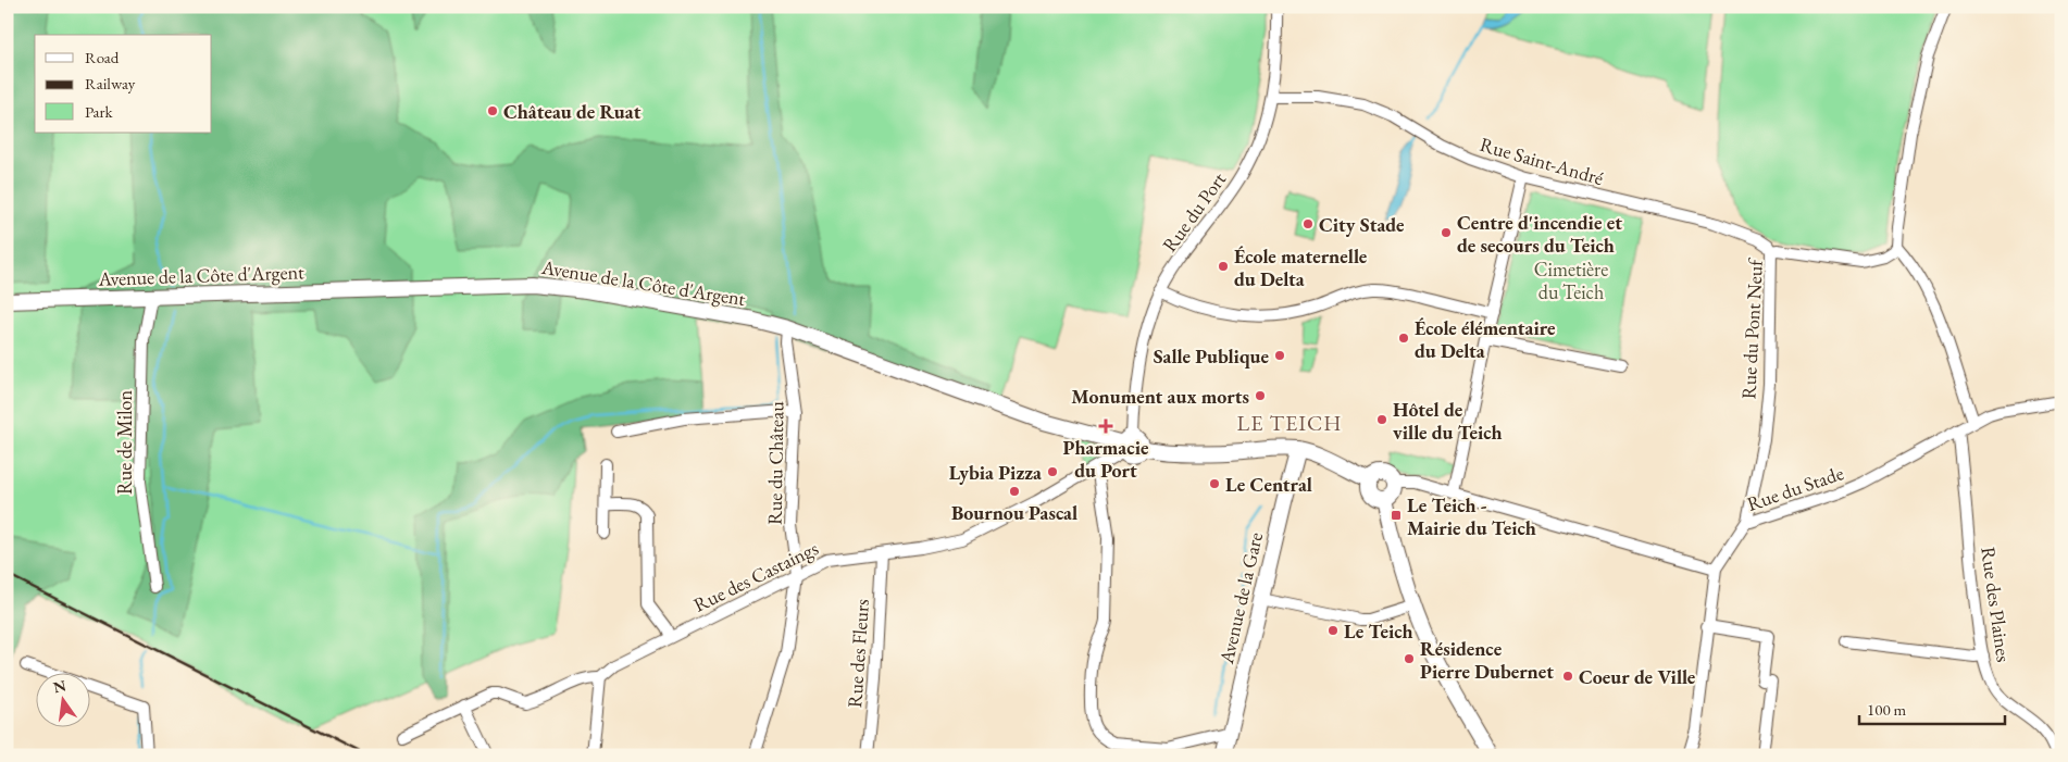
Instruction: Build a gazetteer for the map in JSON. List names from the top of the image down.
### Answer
{
  "streets": {
    "main road": ["Avenue de la Côte d'Argent", "Avenue de la Gare"],
    "street": [
      "Rue Saint-André",
      "Rue du Port",
      "Rue du Pont Neuf",
      "Rue de Milon",
      "Rue du Château",
      "Rue du Stade",
      "Rue des Castaings",
      "Rue des Plaines",
      "Rue des Fleurs"
    ]
  },
  "crossings": [
    ["Rue Saint-André", "Rue du Port"],
    ["Rue Saint-André", "Rue du Pont Neuf"],
    ["Rue du Port", "Avenue de la Côte d'Argent"],
    ["Rue du Port", "Rue des Castaings"],
    ["Avenue de la Côte d'Argent", "Rue de Milon"],
    ["Avenue de la Côte d'Argent", "Rue du Château"],
    ["Avenue de la Côte d'Argent", "Rue des Castaings"],
    ["Avenue de la Côte d'Argent", "Avenue de la Gare"],
    ["Rue du Pont Neuf", "Rue du Stade"],
    ["Rue du Château", "Rue des Castaings"],
    ["Rue du Stade", "Rue des Plaines"],
    ["Rue des Castaings", "Rue des Fleurs"]
  ],
  "districts": ["LE TEICH"],
  "parks": ["Cimetière du Teich"],
  "places": {
    "other": [
      "Château de Ruat",
      "City Stade",
      "Centre d'incendie et de secours du Teich",
      "École maternelle du Delta",
      "École élémentaire du Delta",
      "Salle Publique",
      "Monument aux morts",
      "Hôtel de ville du Teich",
      "Lybia Pizza",
      "Le Central",
      "Bournou Pascal",
      "Le Teich",
      "Résidence Pierre Dubernet",
      "Coeur de Ville"
    ],
    "health": ["Pharmacie du Port"],
    "transit": ["Le Teich - Mairie du Teich"]
  },
  "legend": ["Road", "Railway", "Park"],
  "scale_bar": "100 m",
  "north": "top"
}
